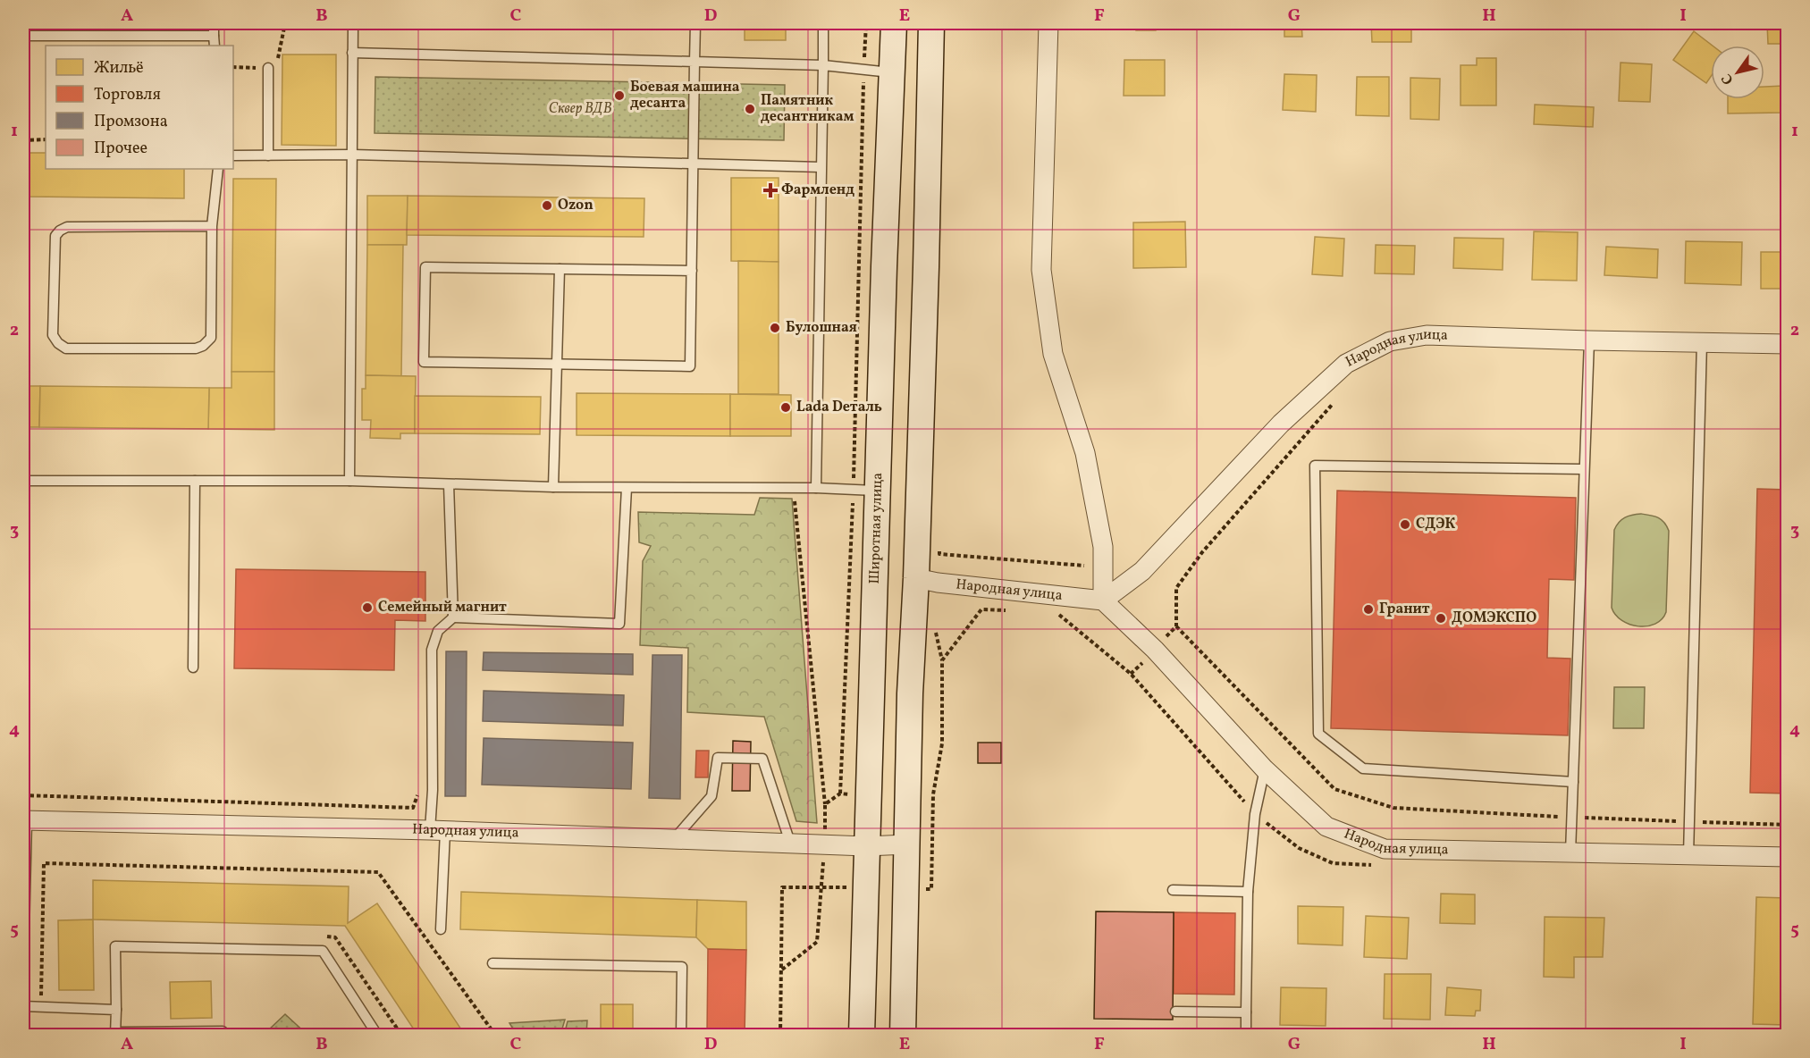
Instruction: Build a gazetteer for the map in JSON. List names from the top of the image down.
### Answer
{
  "streets": {
    "main road": ["Широтная улица"],
    "street": ["Народная улица"]
  },
  "crossings": [
    ["Народная улица", "Широтная улица"]
  ],
  "parks": ["Сквер ВДВ"],
  "places": {
    "other": [
      "Боевая машина десанта",
      "Памятник десантникам",
      "Ozon",
      "Булошная",
      "Lada Dеталь",
      "СДЭК",
      "Семейный магнит",
      "Гранит",
      "ДОМЭКСПО"
    ],
    "health": ["Фармленд"]
  },
  "legend": [
    "Жильё",
    "Торговля",
    "Промзона",
    "Прочее"
  ],
  "north": "bottom left",
  "grid": {
    "columns": [
      "A",
      "B",
      "C",
      "D",
      "E",
      "F",
      "G",
      "H",
      "I"
    ],
    "rows": [
      "1",
      "2",
      "3",
      "4",
      "5"
    ]
  }
}
